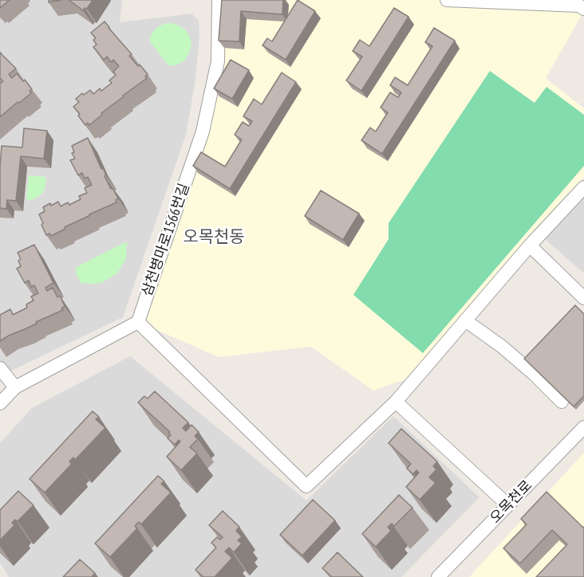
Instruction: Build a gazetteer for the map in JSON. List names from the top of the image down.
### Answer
{
  "streets": {
    "street": ["삼천병마로1566번길", "오목천로"]
  },
  "districts": ["오목천동"]
}
